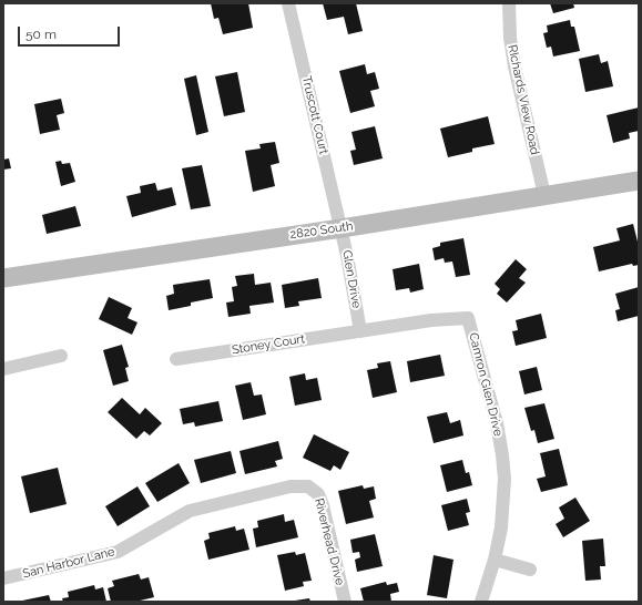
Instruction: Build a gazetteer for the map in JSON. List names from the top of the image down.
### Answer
{
  "streets": {
    "street": [
      "RIchards View Road",
      "Truscott Court",
      "2820 South",
      "Glen Drive",
      "Stoney Court",
      "Camron Glen Drive",
      "Riverhead Drive",
      "San Harbor Lane"
    ]
  },
  "crossings": [
    ["RIchards View Road", "2820 South"],
    ["Truscott Court", "2820 South"],
    ["Truscott Court", "Glen Drive"],
    ["2820 South", "Glen Drive"],
    ["Glen Drive", "Stoney Court"],
    ["Glen Drive", "Camron Glen Drive"],
    ["Stoney Court", "Camron Glen Drive"],
    ["Riverhead Drive", "San Harbor Lane"]
  ],
  "scale_bar": "50 m"
}
